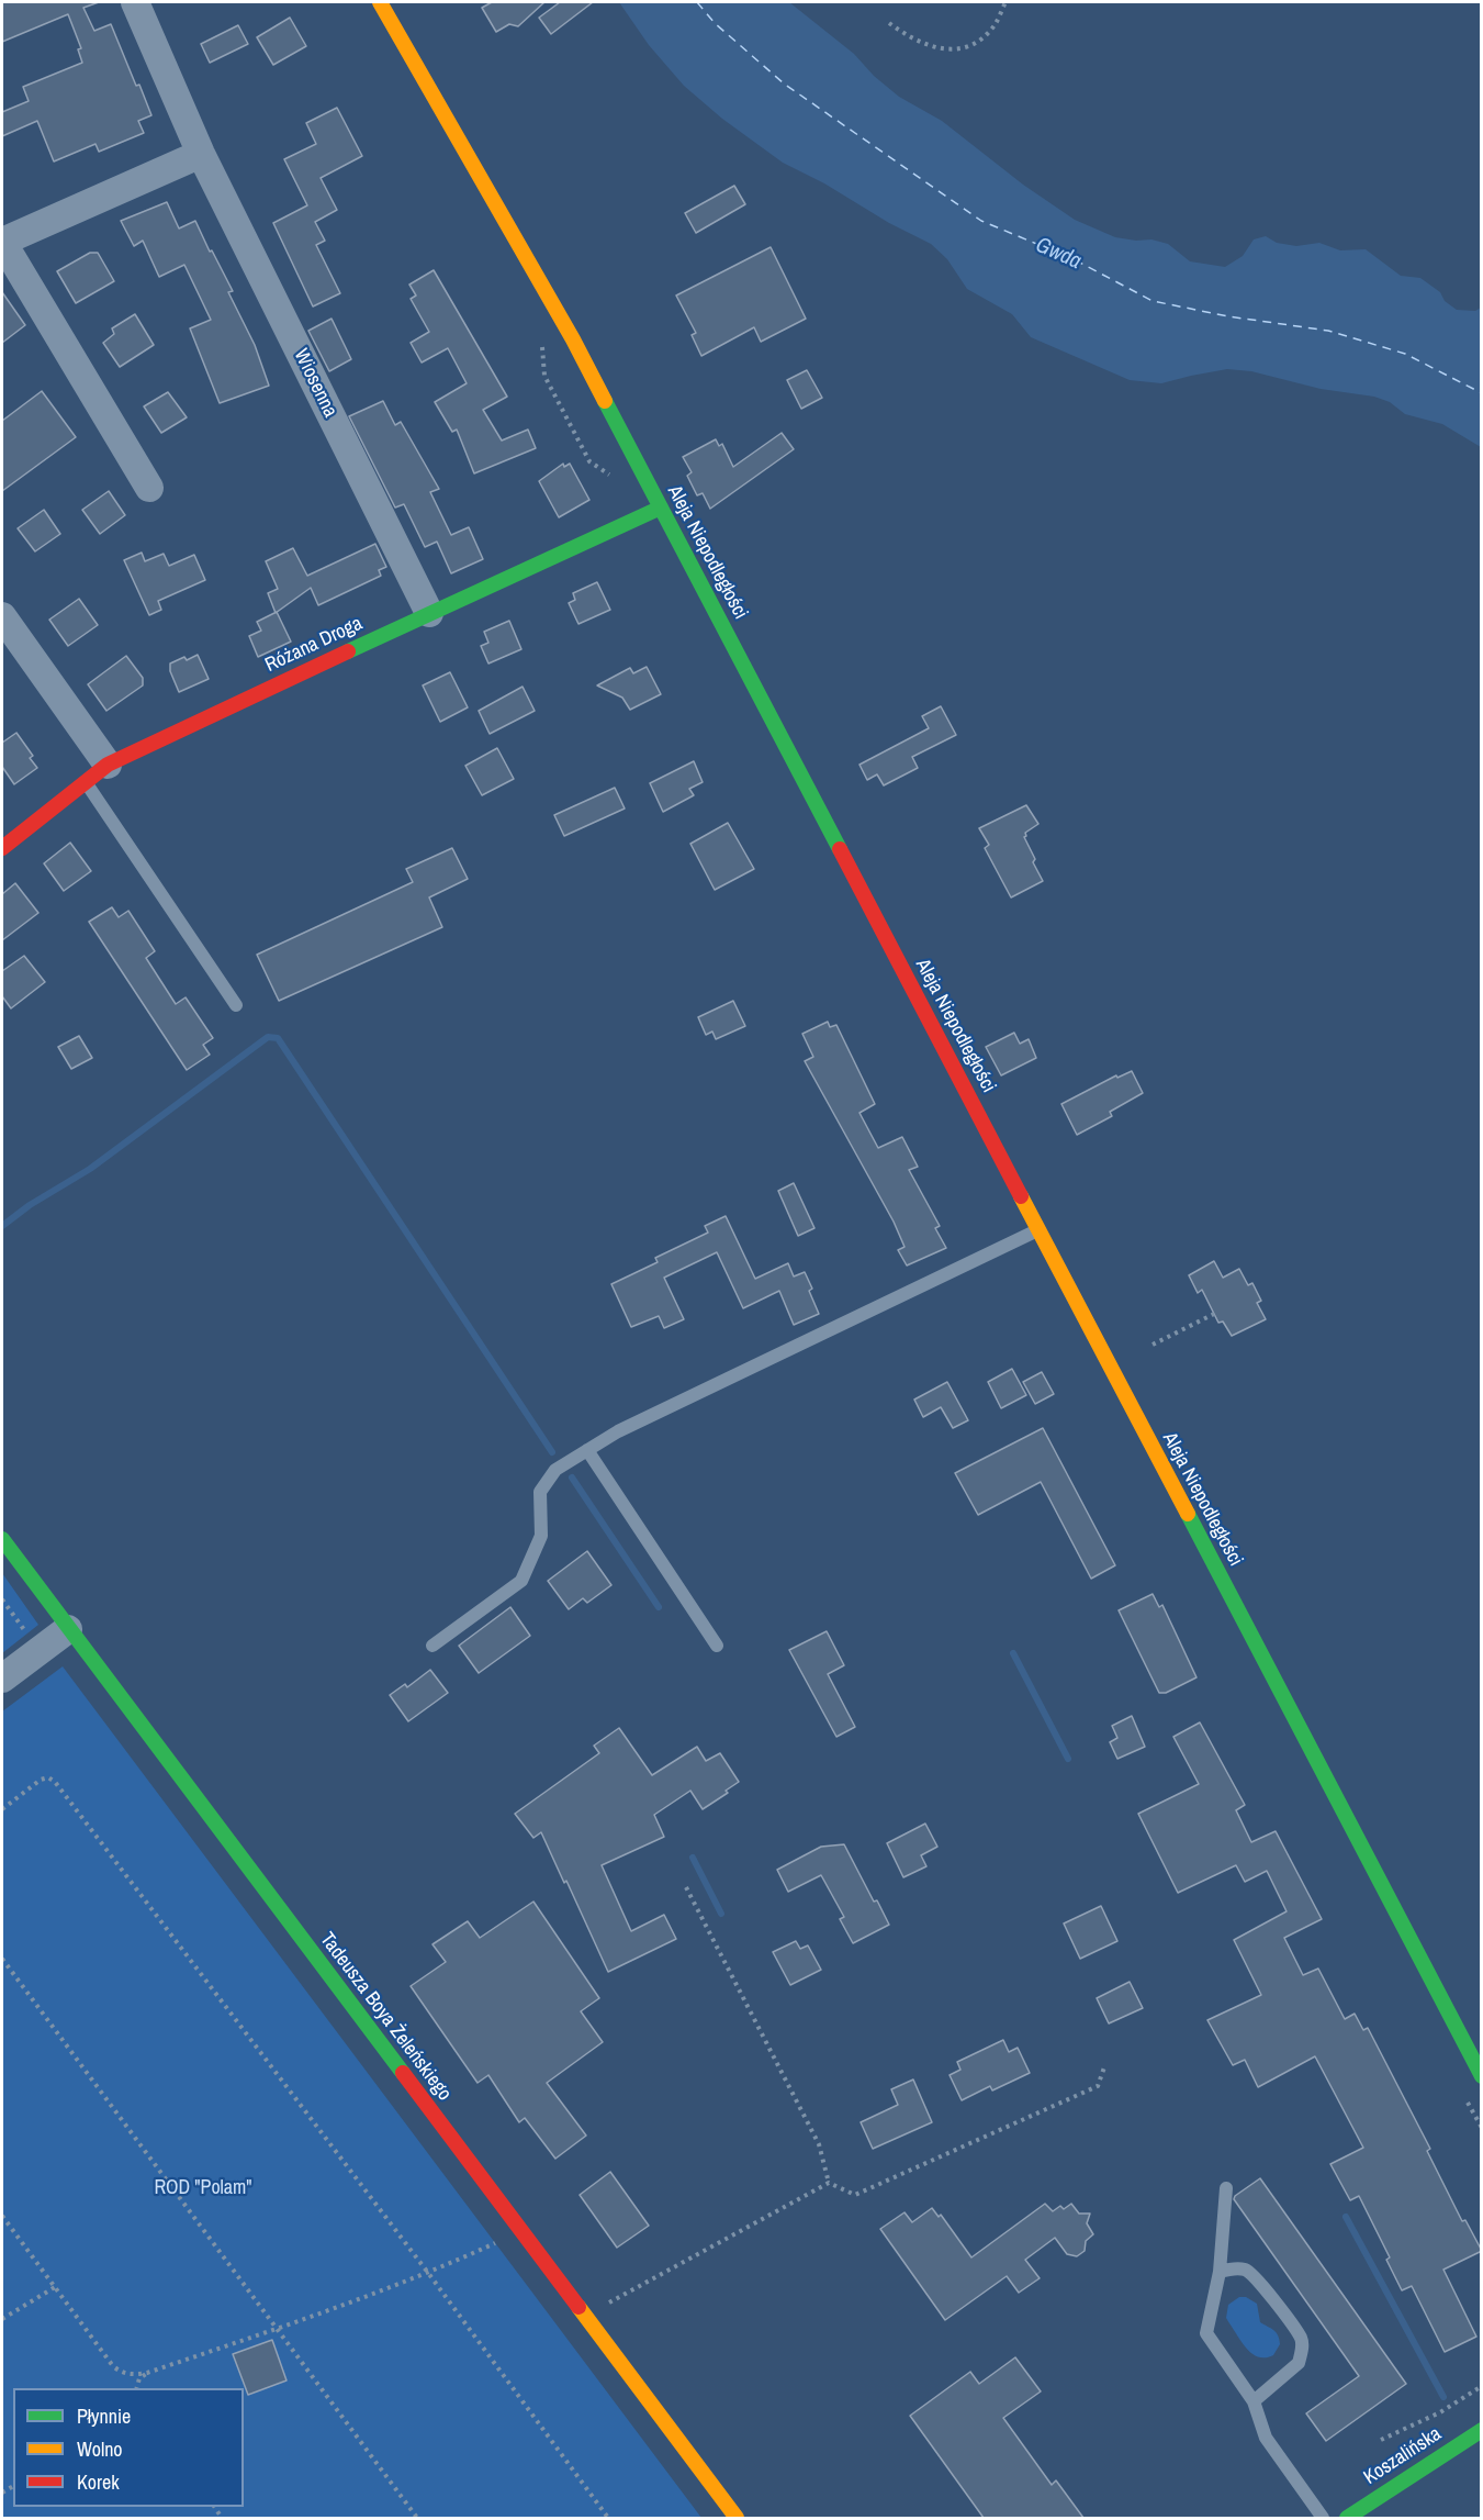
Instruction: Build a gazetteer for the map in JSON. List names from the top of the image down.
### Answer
{
  "streets": {
    "street": [
      "Wiosenna",
      "Aleja Niepodległości",
      "Różana Droga",
      "Tadeusza Boya Żeleńskiego",
      "Koszalińska"
    ]
  },
  "crossings": [
    ["Wiosenna", "Różana Droga"],
    ["Aleja Niepodległości", "Różana Droga"]
  ],
  "water": ["Gwda"],
  "parks": ["ROD \"Polam\""],
  "legend": ["Płynnie", "Wolno", "Korek"]
}
